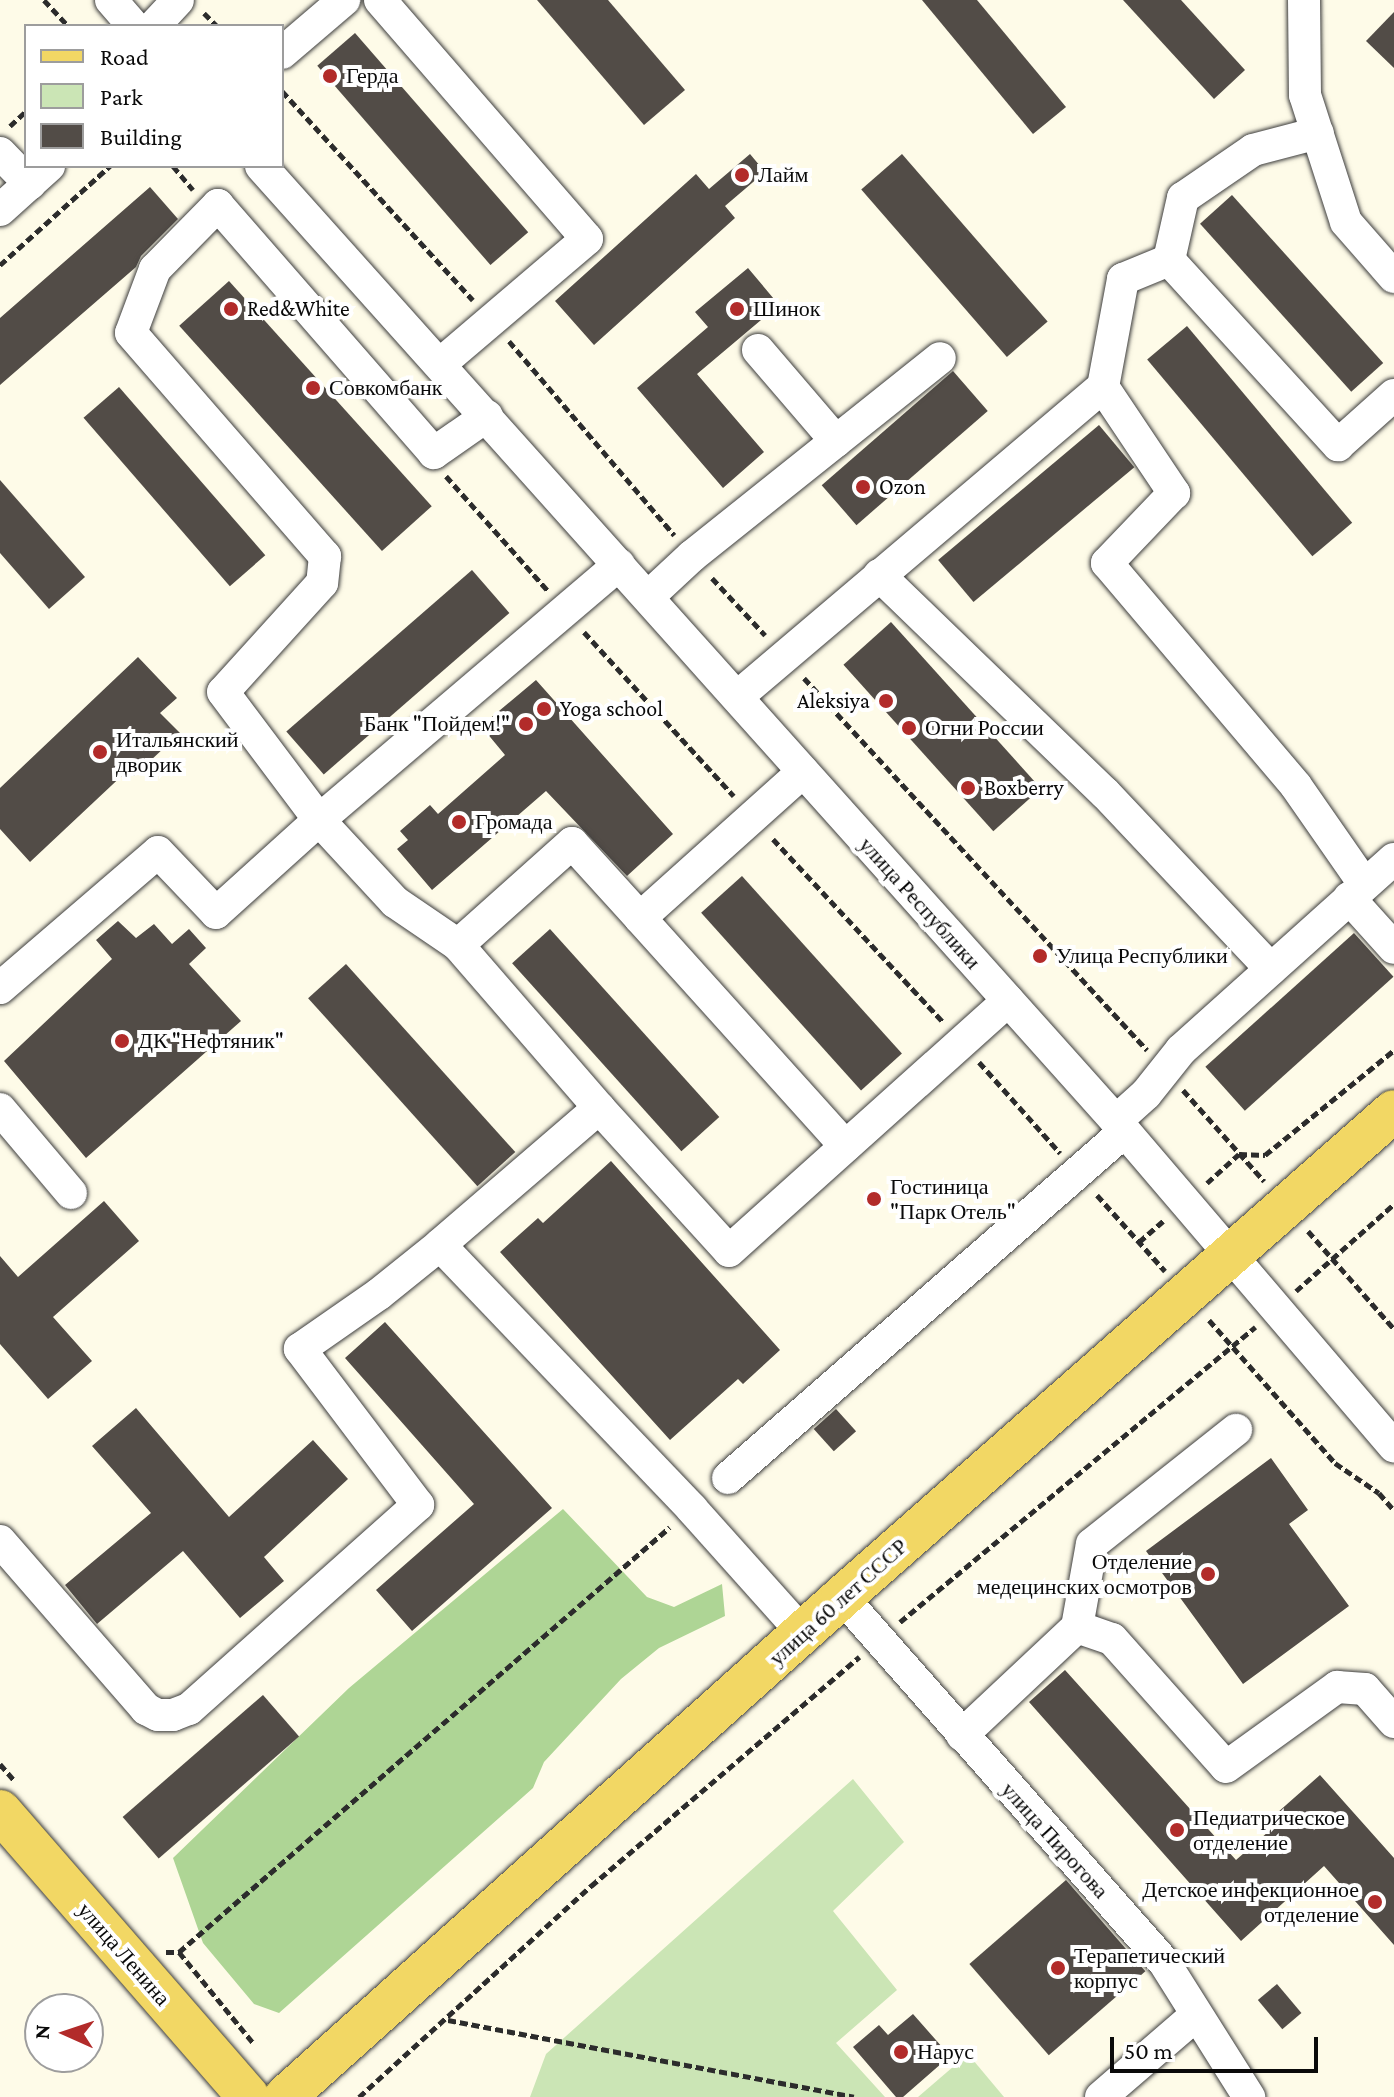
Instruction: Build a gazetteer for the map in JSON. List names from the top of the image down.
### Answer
{
  "streets": {
    "main road": ["улица 60 лет СССР", "улица Ленина"],
    "street": ["улица Республики", "улица Пирогова"]
  },
  "crossings": [
    ["улица Республики", "улица 60 лет СССР"],
    ["улица 60 лет СССР", "улица Пирогова"]
  ],
  "places": [
    "Герда",
    "Лайм",
    "Red&White",
    "Шинок",
    "Совкомбанк",
    "Ozon",
    "Aleksiya",
    "Yoga school",
    "Банк \"Пойдем!\"",
    "Огни России",
    "Итальянский дворик",
    "Boxberry",
    "Громада",
    "Улица Республики",
    "ДК \"Нефтяник\"",
    "Гостиница \"Парк Отель\"",
    "Отделение медецинских осмотров",
    "Педиатрическое отделение",
    "Детское инфекционное отделение",
    "Терапетический корпус",
    "Нарус"
  ],
  "legend": ["Road", "Park", "Building"],
  "scale_bar": "50 m",
  "north": "left"
}
